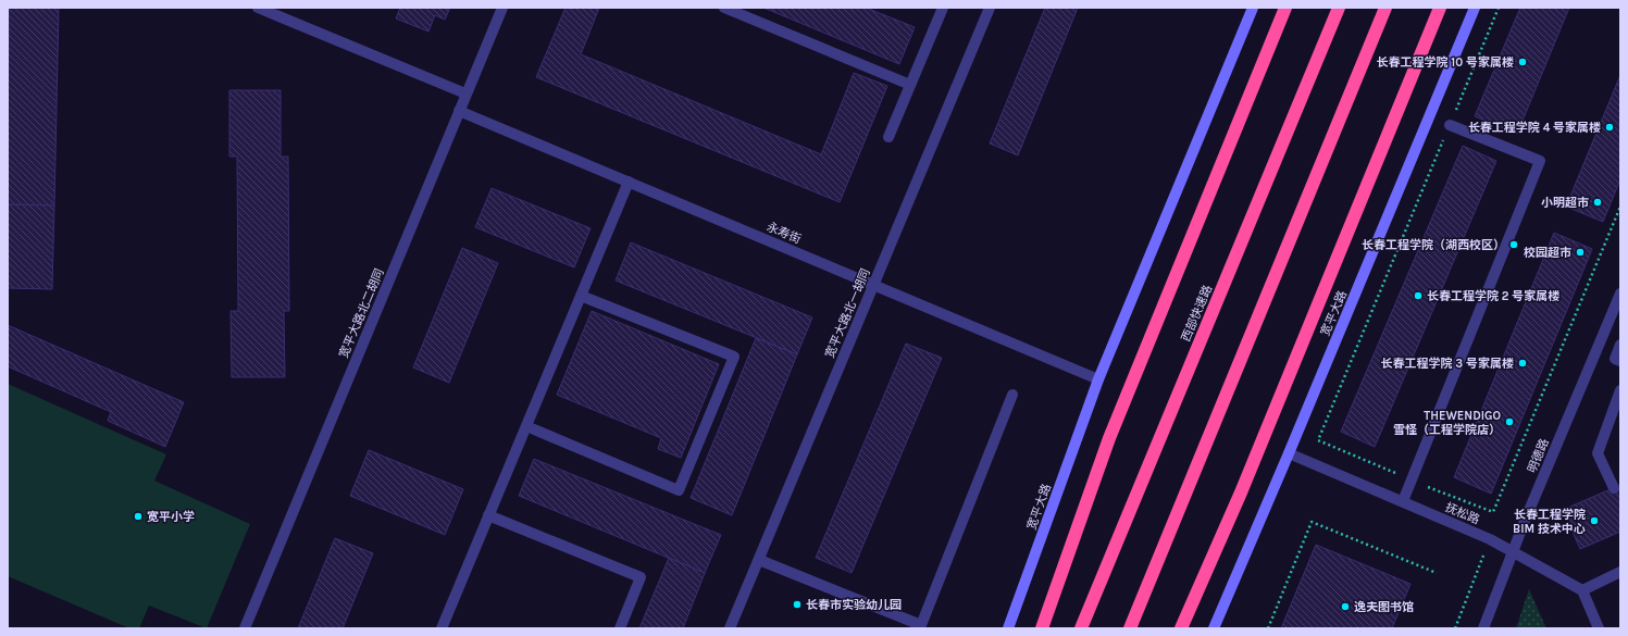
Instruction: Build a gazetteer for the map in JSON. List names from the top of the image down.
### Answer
{
  "streets": {
    "highway": ["西部快速路"],
    "main road": ["宽平大路"],
    "street": [
      "永寿街",
      "宽平大路北二胡同",
      "宽平大路北一胡同",
      "明德路",
      "抚松路"
    ]
  },
  "crossings": [
    ["永寿街", "宽平大路北二胡同"],
    ["永寿街", "宽平大路北一胡同"],
    ["永寿街", "宽平大路"],
    ["宽平大路", "抚松路"],
    ["明德路", "抚松路"]
  ],
  "places": [
    "长春工程学院 10 号家属楼",
    "长春工程学院 4 号家属楼",
    "小明超市",
    "长春工程学院（湖西校区）",
    "校园超市",
    "长春工程学院 2 号家属楼",
    "长春工程学院 3 号家属楼",
    "THEWENDIGO 雪怪（工程学院店）",
    "宽平小学",
    "长春工程学院 BIM 技术中心",
    "长春市实验幼儿园",
    "逸夫图书馆"
  ]
}
